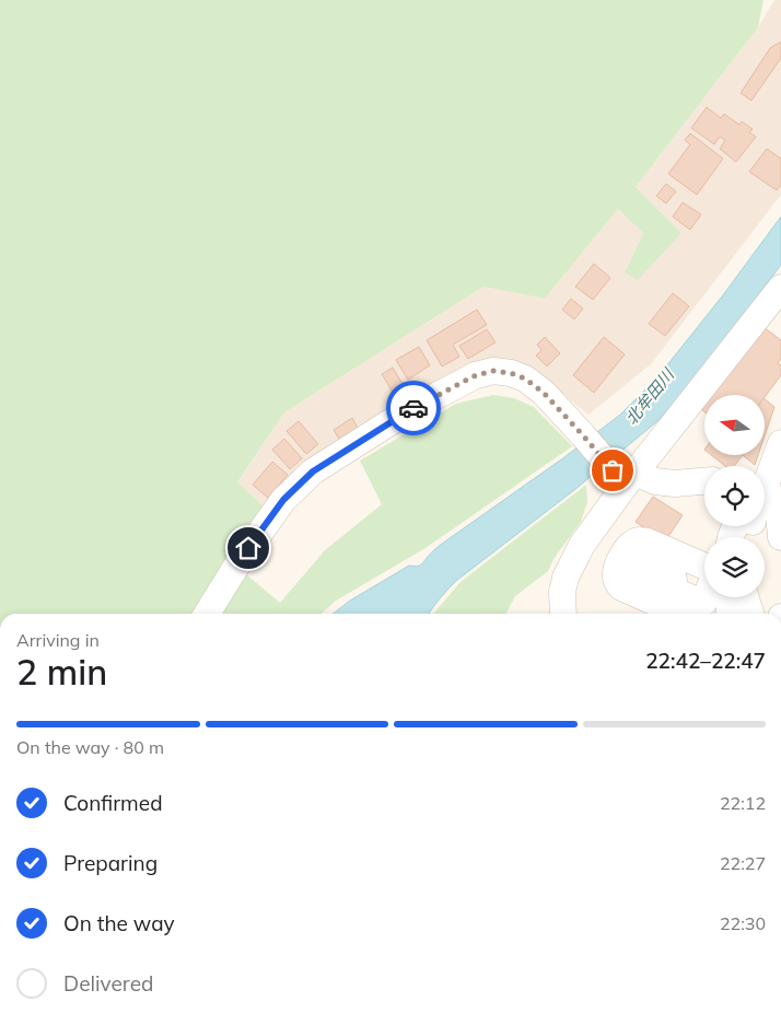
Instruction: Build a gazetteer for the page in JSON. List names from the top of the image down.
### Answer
{
  "water": ["北牟田川"],
  "north": "left",
  "page": {
    "heading": ["2 min", "Arriving in", "22:42–22:47"],
    "bar": "On the way · 80 m",
    "list": [
      ["Confirmed", "22:12"],
      ["Preparing", "22:27"],
      ["On the way", "22:30"],
      "Delivered"
    ]
  }
}
